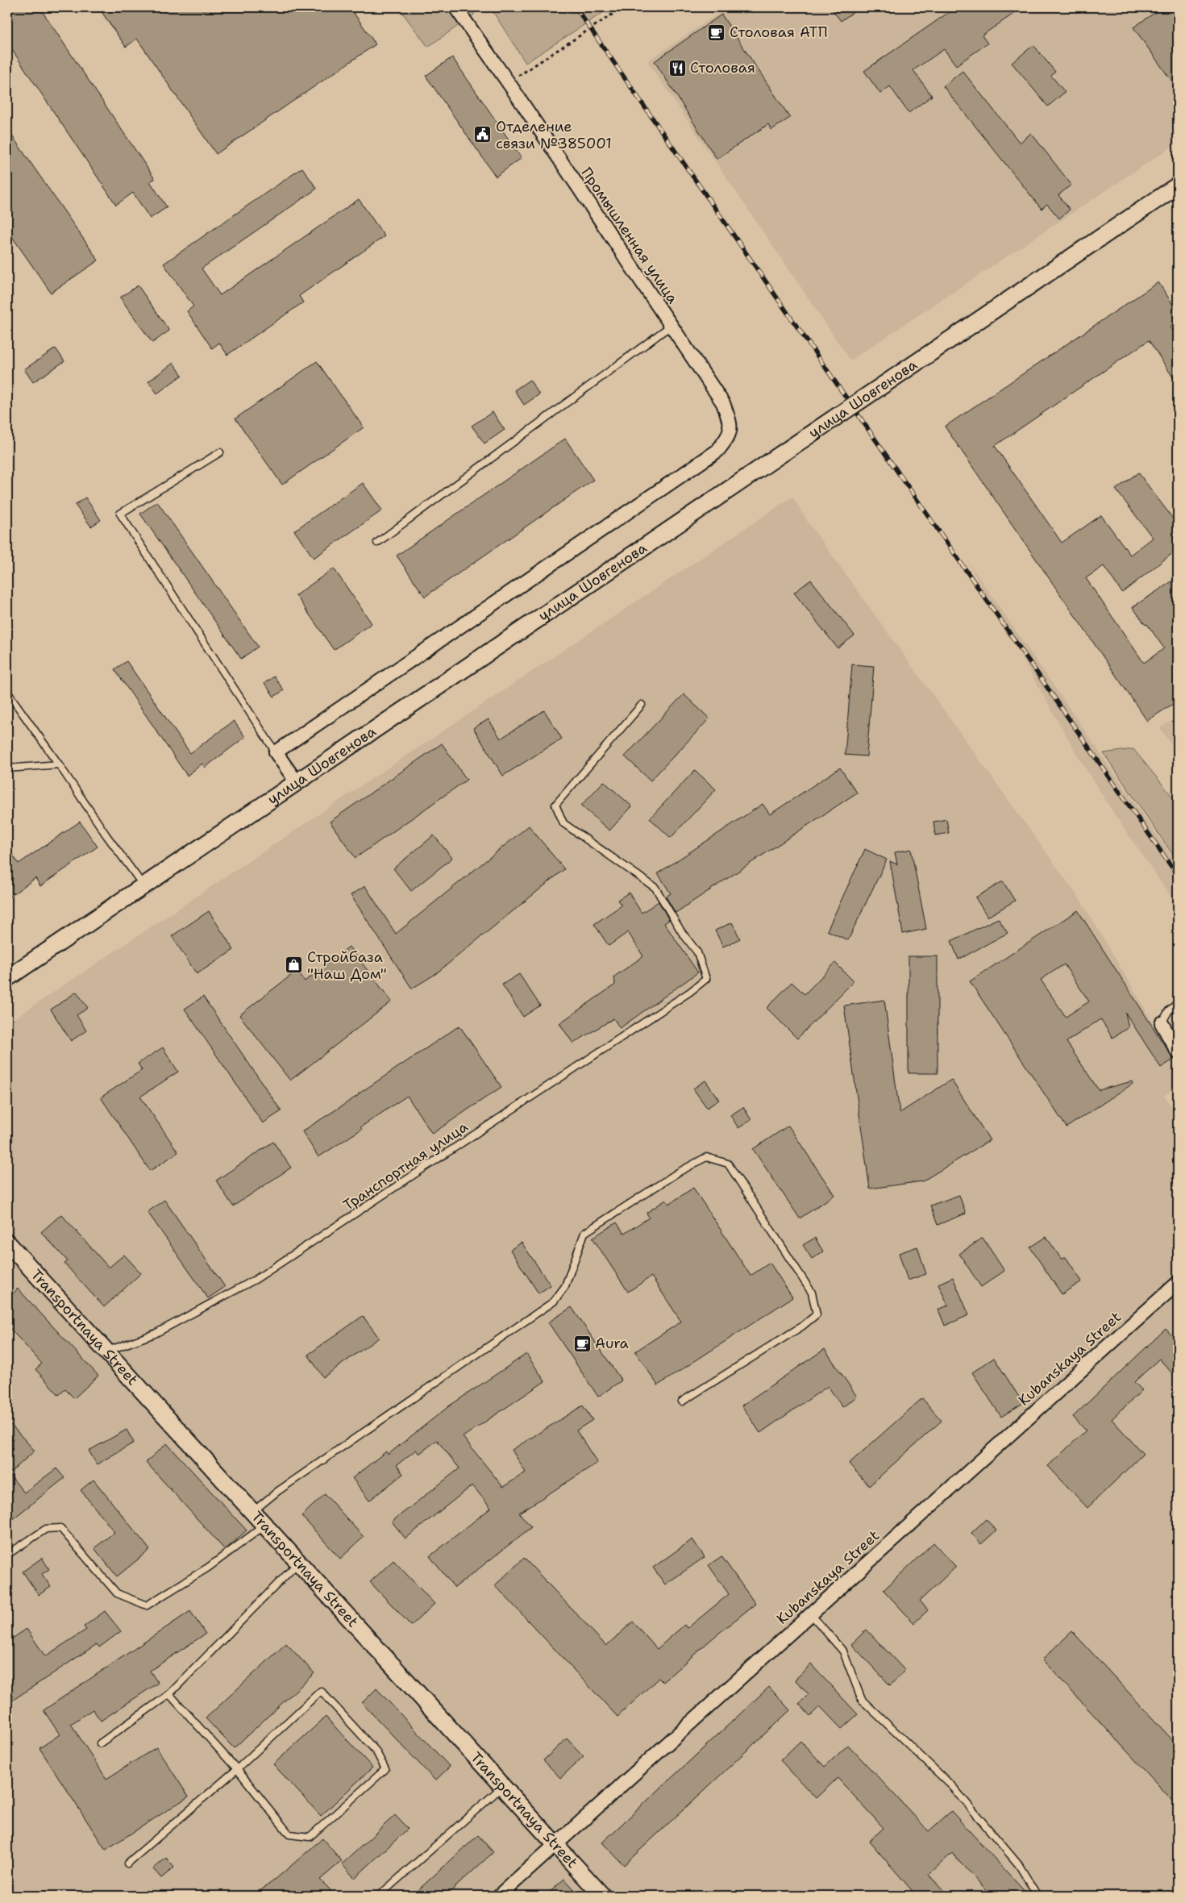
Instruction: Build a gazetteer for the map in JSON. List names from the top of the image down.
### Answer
{
  "streets": {
    "street": [
      "Промышленная улица",
      "улица Шовгенова",
      "Transportnaya Street",
      "Kubanskaya Street"
    ],
    "lane": ["Транспортная улица"]
  },
  "crossings": [
    ["Транспортная улица", "Transportnaya Street"],
    ["Transportnaya Street", "Kubanskaya Street"]
  ],
  "places": {
    "cafe": ["Столовая АТП", "Aura"],
    "restaurant": ["Столовая"],
    "public building": ["Отделение связи №385001"],
    "shop": ["Стройбаза \"Наш Дом\""]
  }
}
